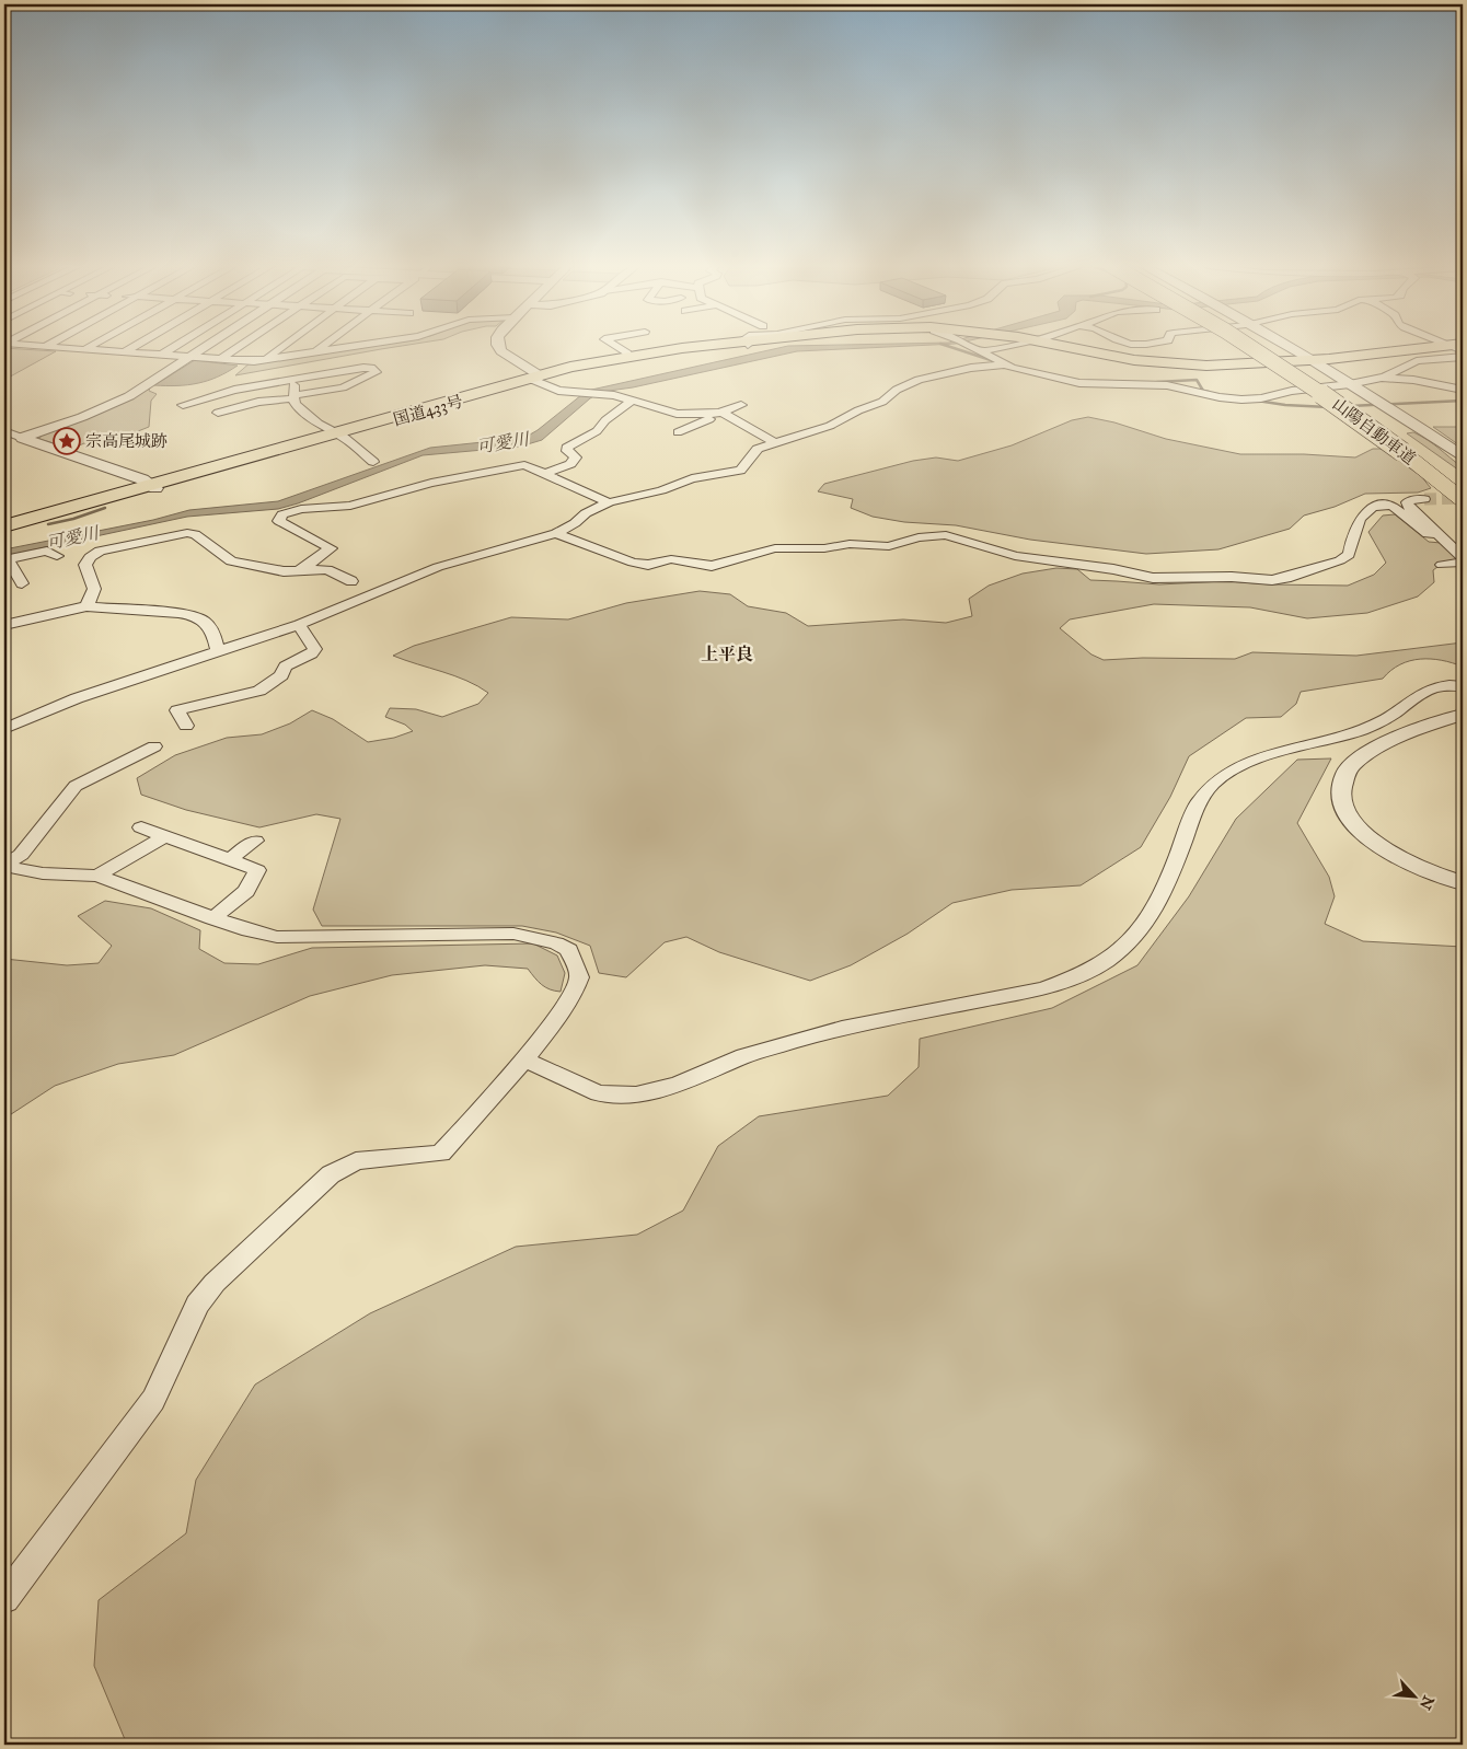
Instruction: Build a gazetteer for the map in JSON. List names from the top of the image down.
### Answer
{
  "streets": {
    "highway": ["国道433号", "山陽自動車道"]
  },
  "districts": ["上平良"],
  "water": ["可愛川"],
  "places": {
    "place": ["宗高尾城跡"]
  },
  "north": "bottom right"
}
